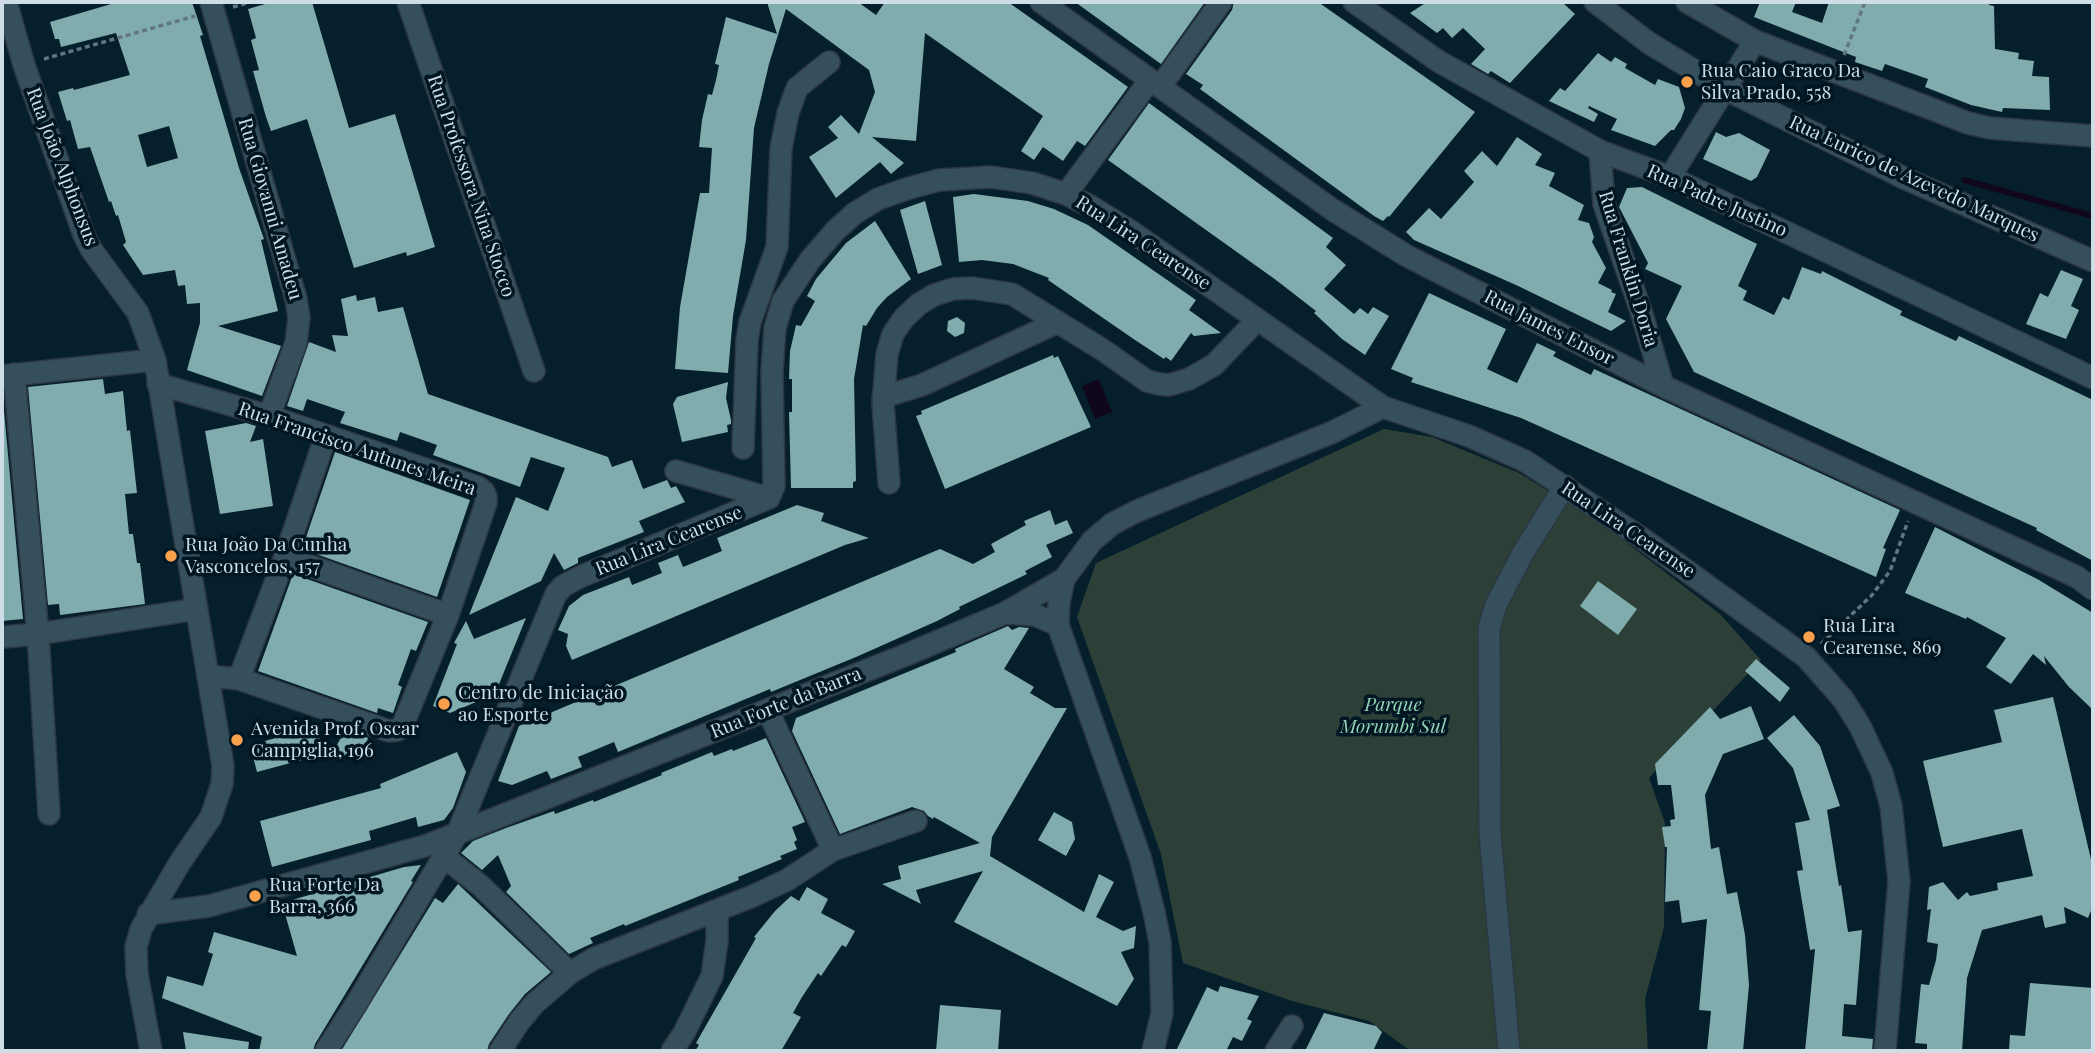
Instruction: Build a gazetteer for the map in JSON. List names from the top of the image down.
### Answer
{
  "streets": {
    "street": [
      "Rua João Alphonsus",
      "Rua Eurico de Azevedo Marques",
      "Rua Professora Nina Stocco",
      "Rua Padre Justino",
      "Rua Giovanni Amadeu",
      "Rua Lira Cearense",
      "Rua Franklin Doria",
      "Rua James Ensor",
      "Rua Francisco Antunes Meira",
      "Rua Forte da Barra"
    ]
  },
  "crossings": [
    ["Rua João Alphonsus", "Rua Francisco Antunes Meira"],
    ["Rua João Alphonsus", "Rua Forte da Barra"],
    ["Rua Padre Justino", "Rua Franklin Doria"],
    ["Rua Giovanni Amadeu", "Rua Francisco Antunes Meira"],
    ["Rua Lira Cearense", "Rua Forte da Barra"],
    ["Rua Franklin Doria", "Rua James Ensor"]
  ],
  "parks": ["Parque Morumbi Sul"],
  "places": [
    "Rua Caio Graco Da Silva Prado, 558",
    "Rua João Da Cunha Vasconcelos, 157",
    "Rua Lira Cearense, 869",
    "Centro de Iniciação ao Esporte",
    "Avenida Prof. Oscar Campiglia, 196",
    "Rua Forte Da Barra, 366"
  ]
}
